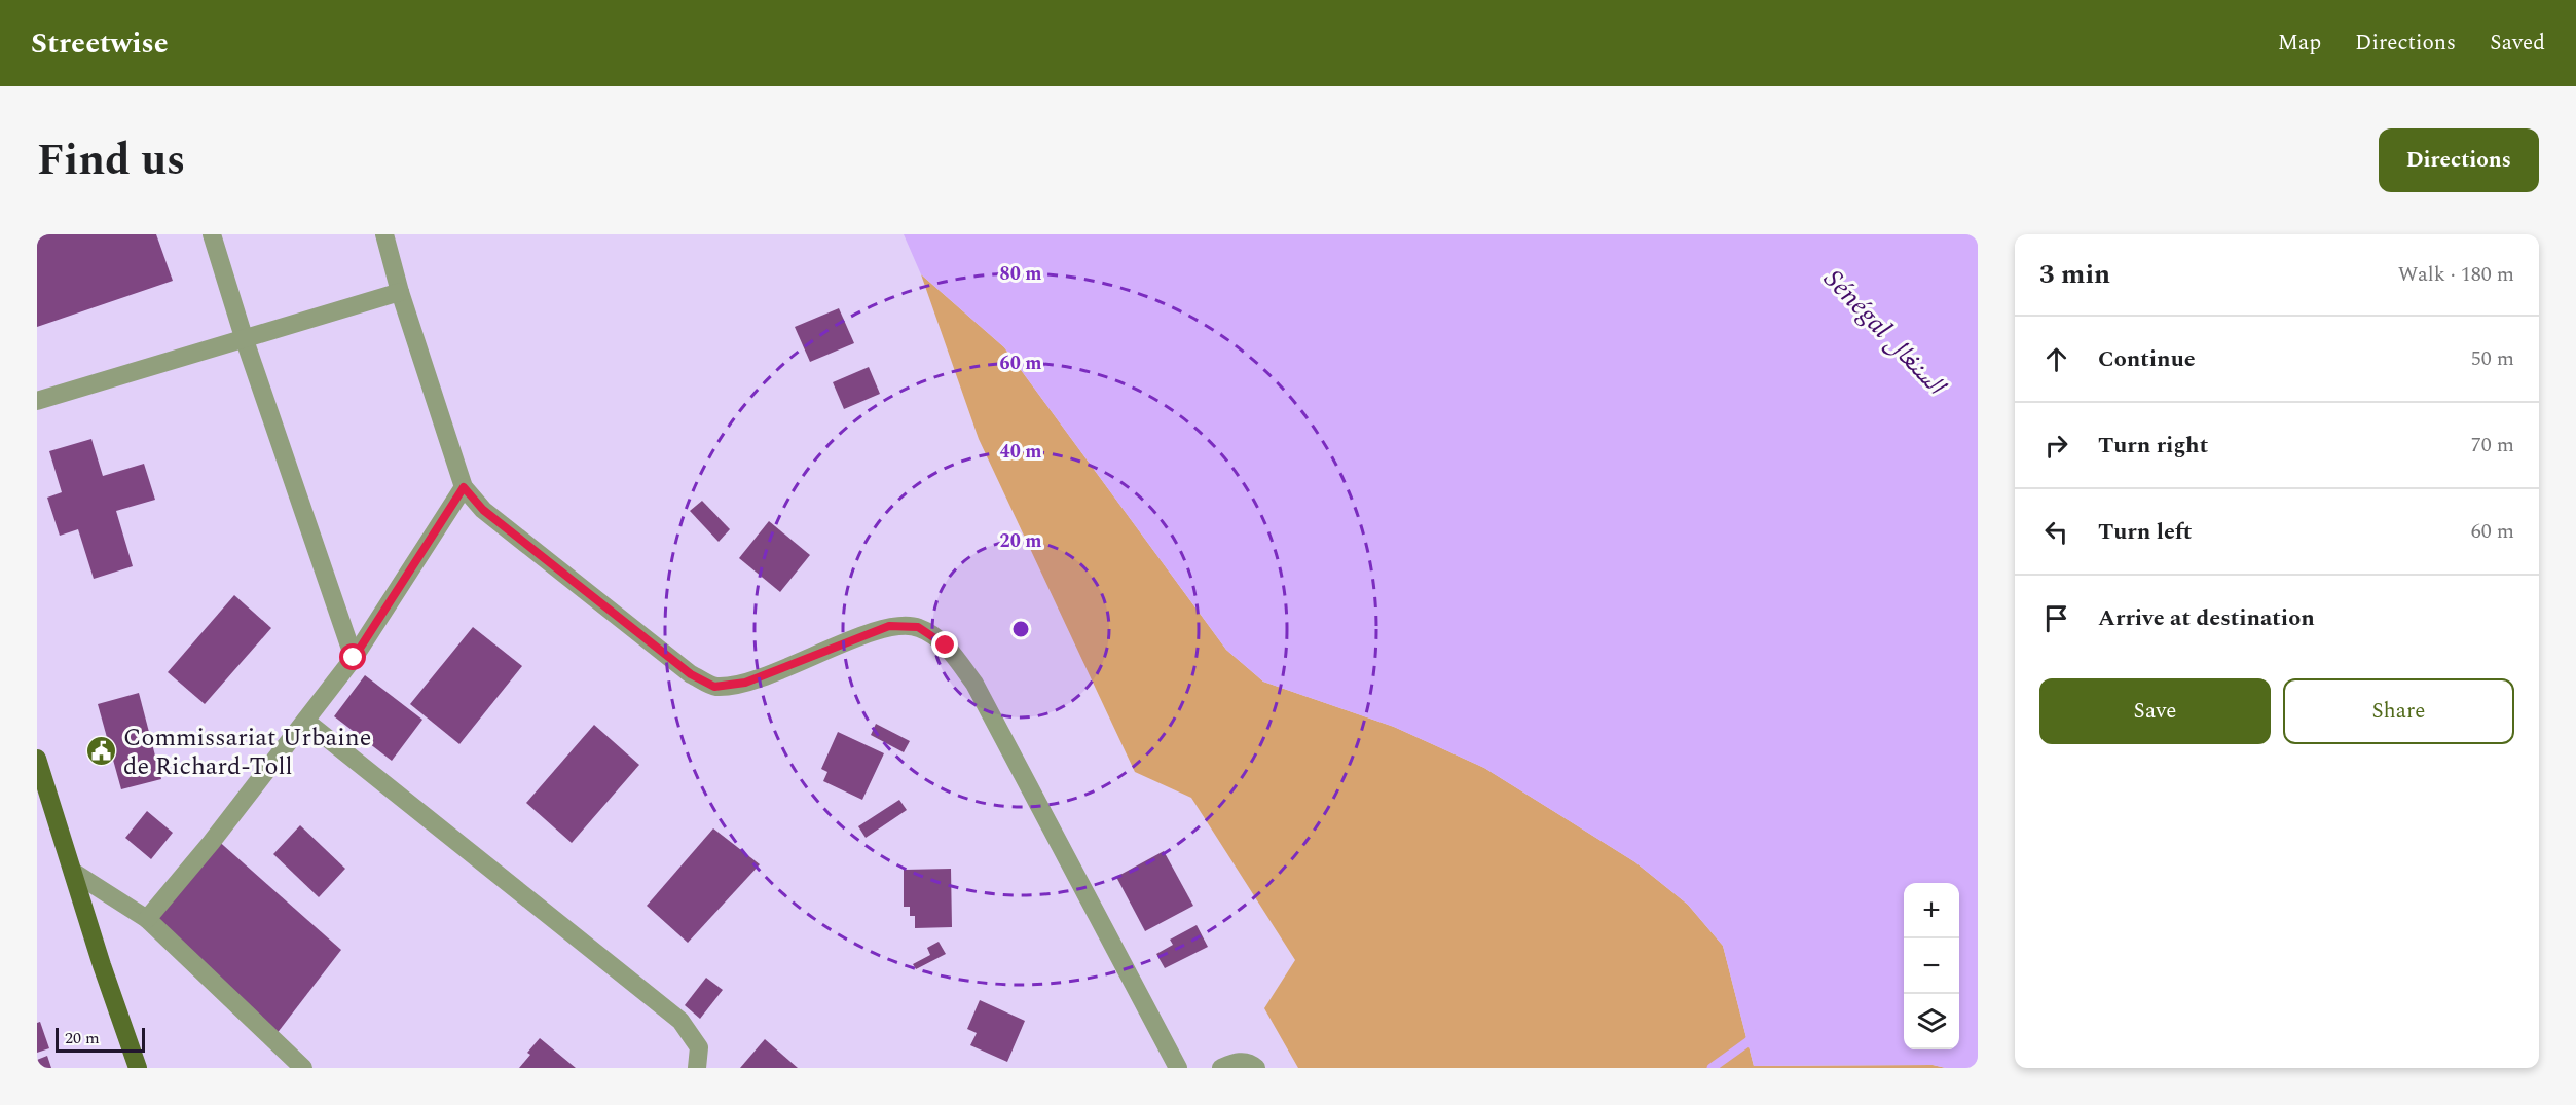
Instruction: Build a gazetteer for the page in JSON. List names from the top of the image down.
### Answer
{
  "water": ["Sénégal السنغال"],
  "places": {
    "public building": ["Commissariat Urbaine de Richard-Toll"]
  },
  "scale_bar": "20 m",
  "page": {
    "header": "Streetwise",
    "nav": ["Map", "Directions", "Saved"],
    "title": "Find us",
    "buttons": [
      "Directions",
      ["Save", "Share"]
    ],
    "heading": ["3 min", "Walk · 180 m"],
    "list": [
      ["Continue", "50 m"],
      ["Turn right", "70 m"],
      ["Turn left", "60 m"],
      "Arrive at destination"
    ],
    "map_buttons": ["+", "−"],
    "scale": "20 m"
  },
  "rings": [
    "80 m",
    "60 m",
    "40 m",
    "20 m"
  ]
}
